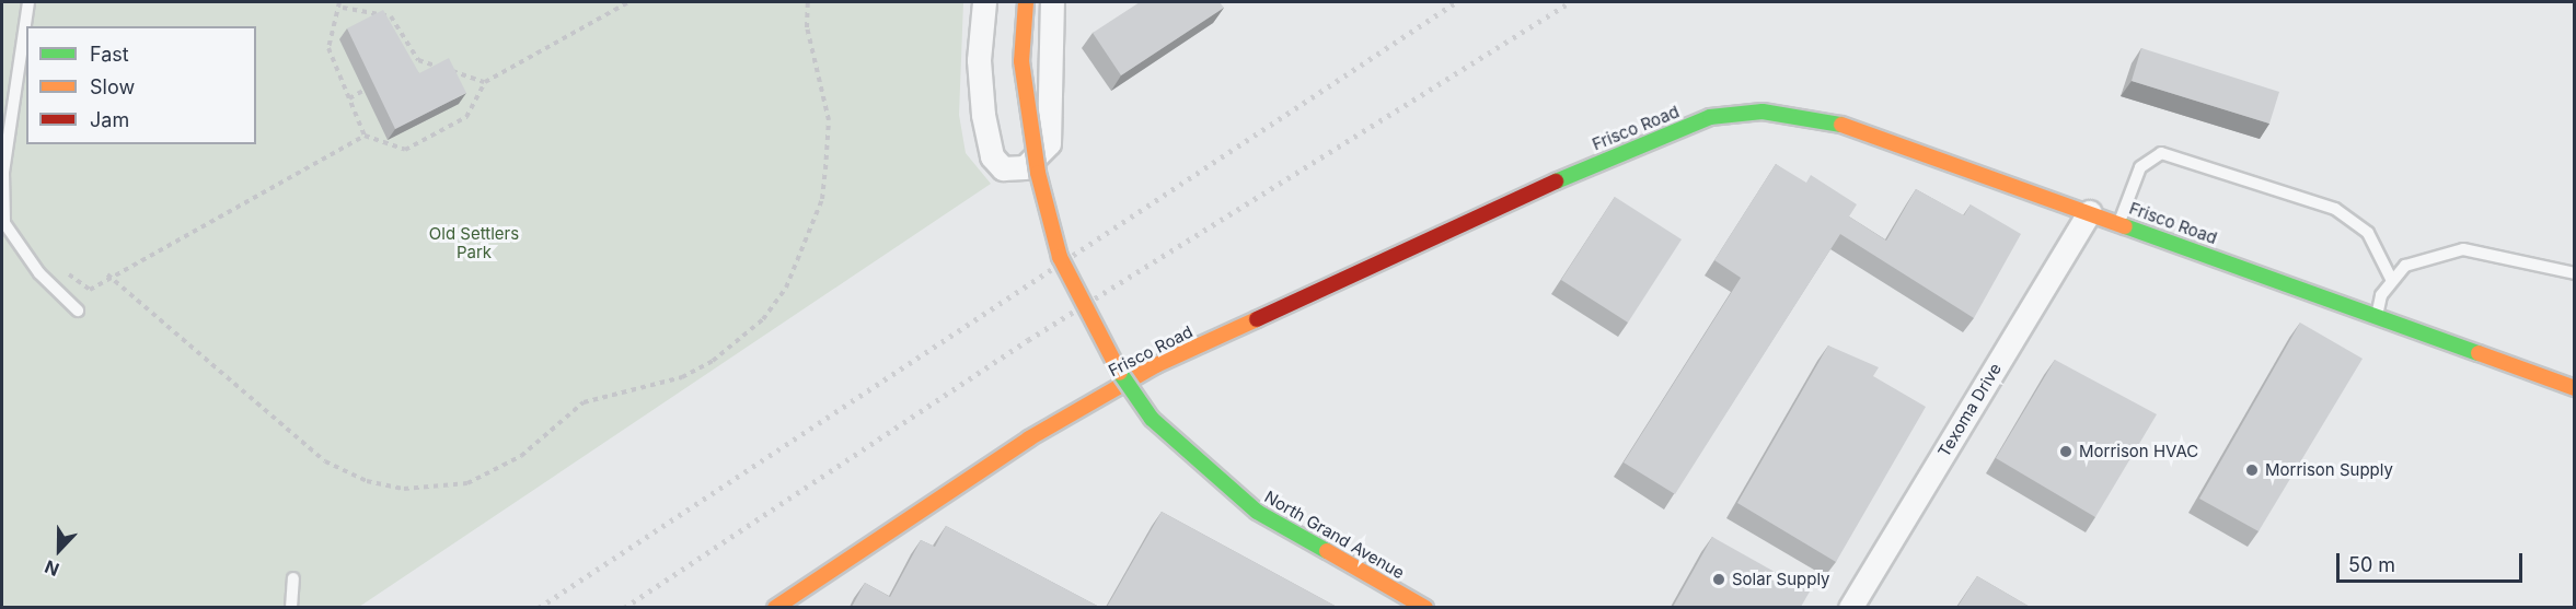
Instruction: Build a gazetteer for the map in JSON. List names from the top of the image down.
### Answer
{
  "streets": {
    "street": ["Frisco Road", "Texoma Drive", "North Grand Avenue"]
  },
  "crossings": [
    ["Frisco Road", "Texoma Drive"]
  ],
  "parks": ["Old Settlers Park"],
  "places": ["Morrison HVAC", "Morrison Supply", "Solar Supply"],
  "legend": ["Fast", "Slow", "Jam"],
  "scale_bar": "50 m",
  "north": "bottom"
}
